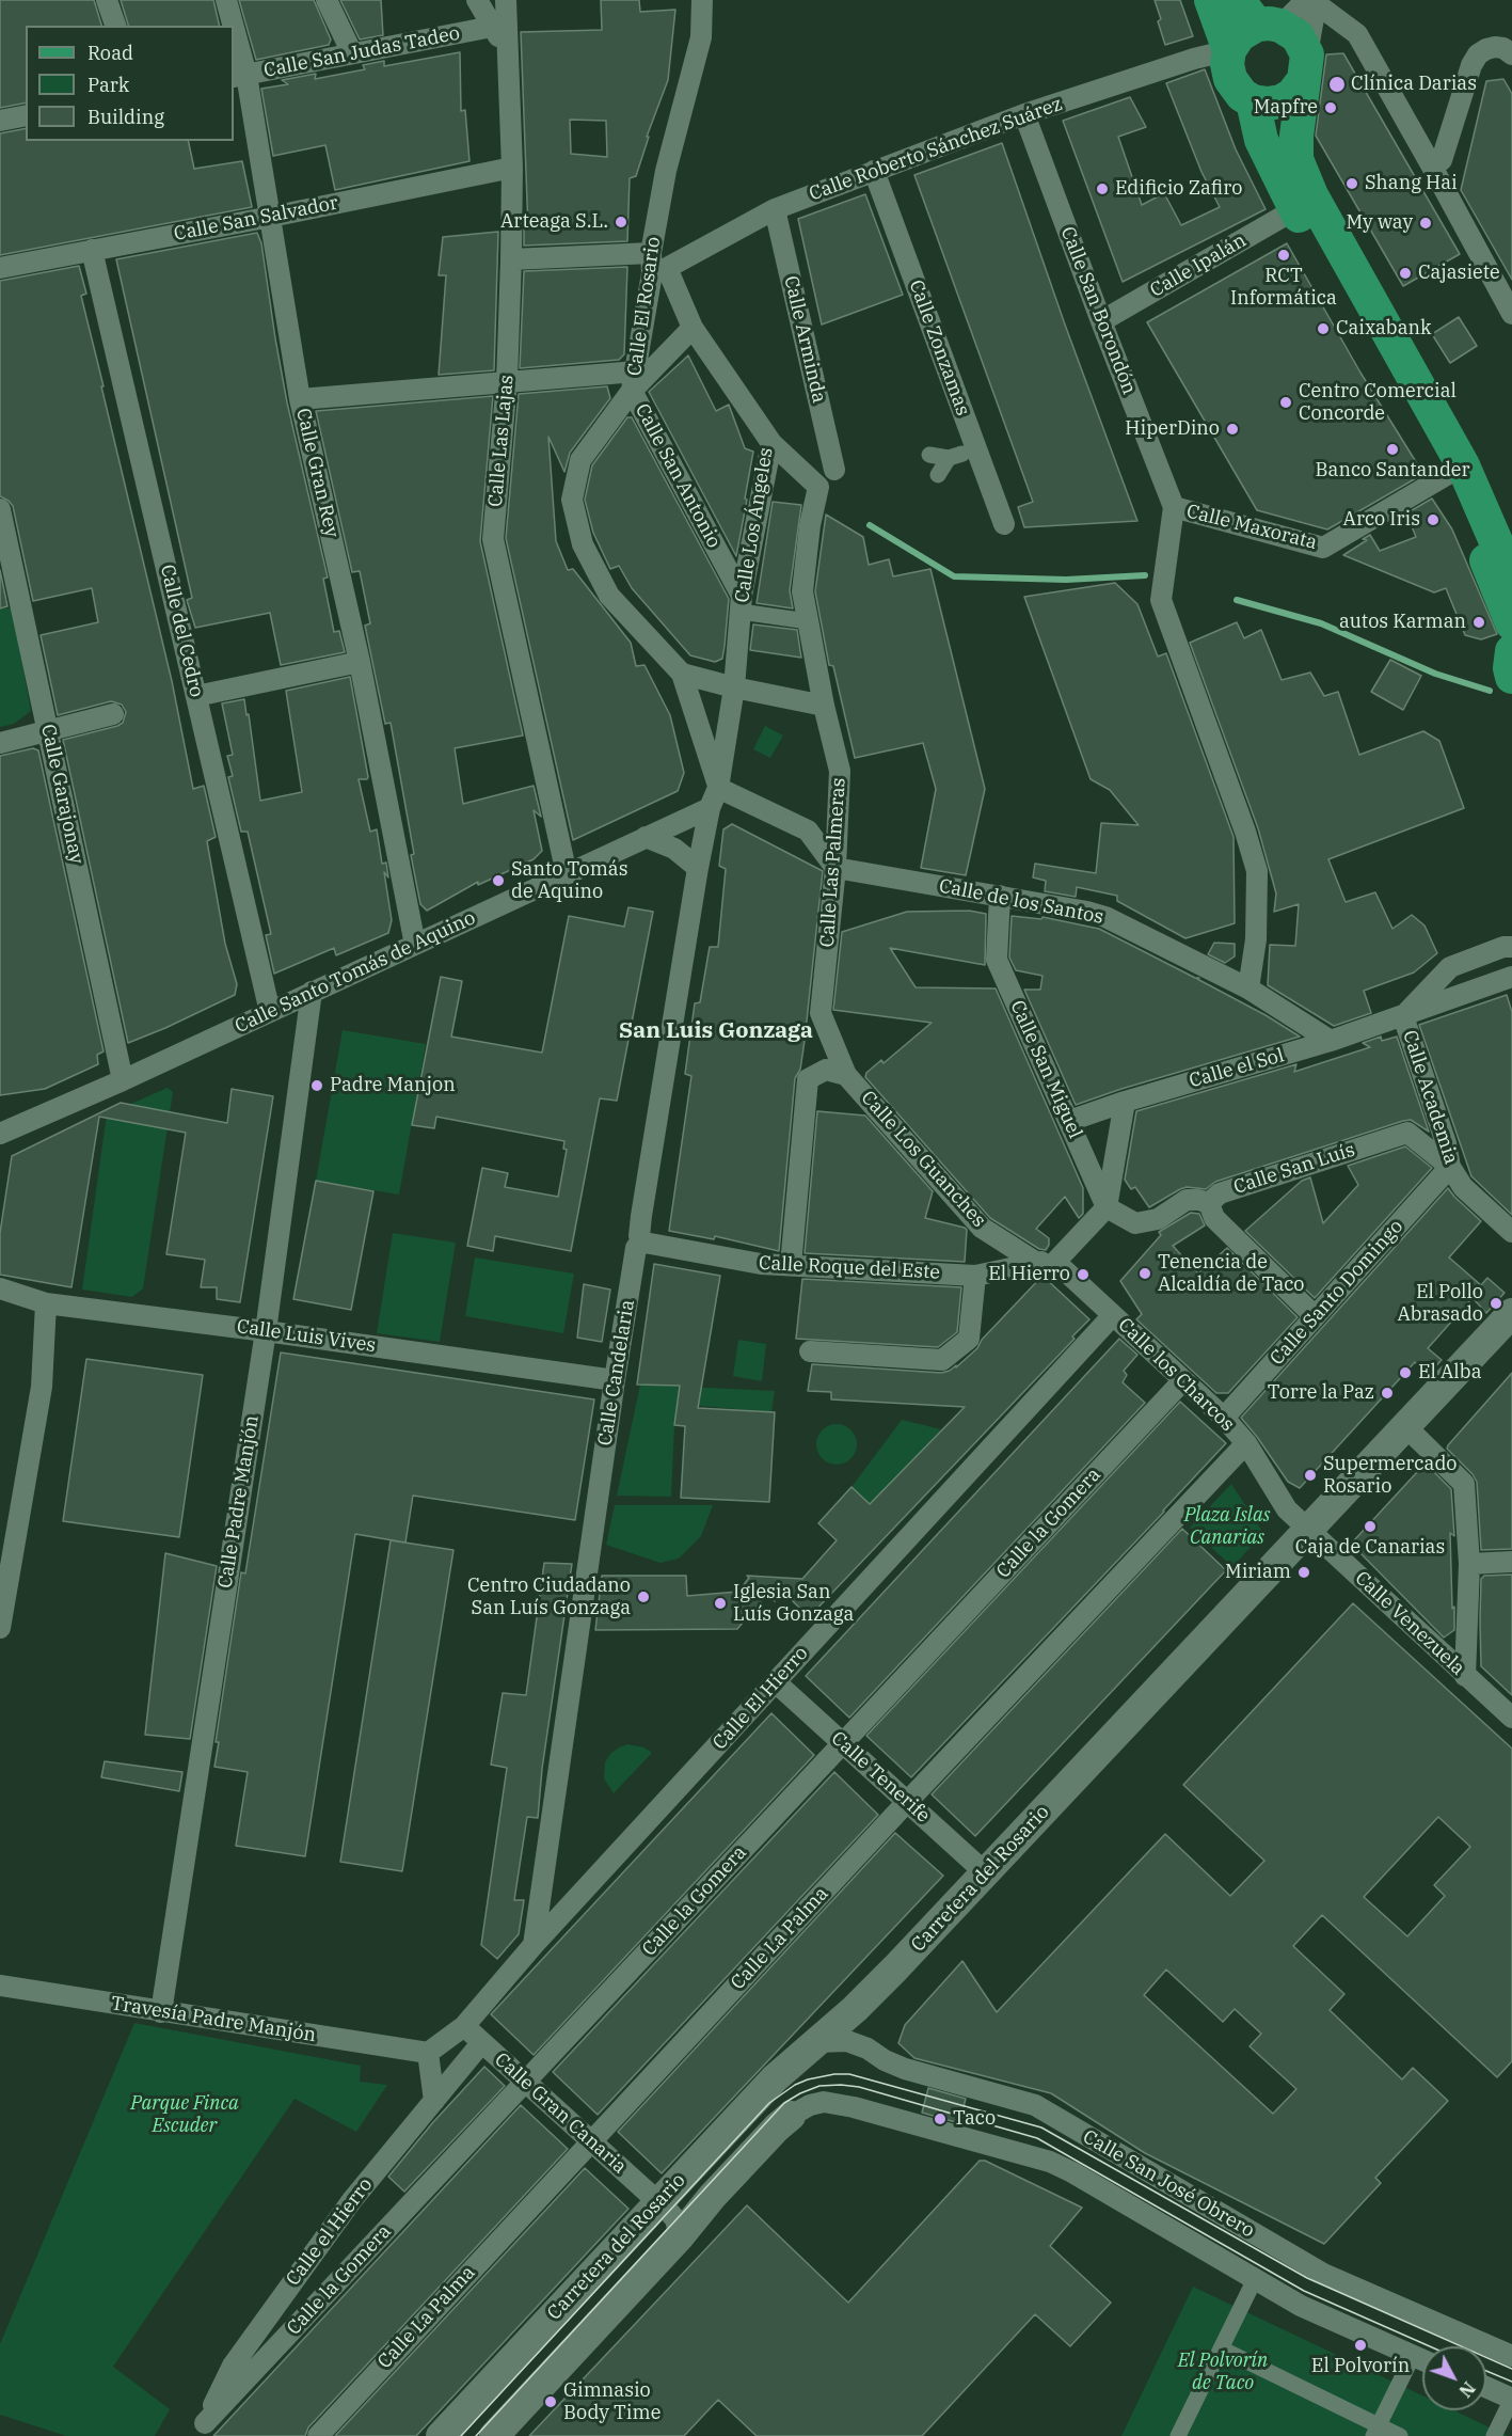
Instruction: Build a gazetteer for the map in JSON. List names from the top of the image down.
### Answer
{
  "streets": {
    "main road": ["Carretera del Rosario"],
    "street": [
      "Calle San Judas Tadeo",
      "Calle Roberto Sánchez Suárez",
      "Calle San Salvador",
      "Calle Ipalán",
      "Calle El Rosario",
      "Calle San Borondón",
      "Calle Arminda",
      "Calle Zonzamas",
      "Calle Las Lajas",
      "Calle Gran Rey",
      "Calle San Antonio",
      "Calle Los Ángeles",
      "Calle Maxorata",
      "Calle del Cedro",
      "Calle Garajonay",
      "Calle Las Palmeras",
      "Calle de los Santos",
      "Calle Santo Tomás de Aquino",
      "Calle el Sol",
      "Calle San Miguel",
      "Calle Academia",
      "Calle Los Guanches",
      "Calle San Luís",
      "Calle Roque del Este",
      "Calle Santo Domingo",
      "Calle Luis Vives",
      "Calle Candelaria",
      "Calle los Charcos",
      "Calle Padre Manjón",
      "Calle la Gomera",
      "Calle Venezuela",
      "Calle El Hierro",
      "Calle Tenerife",
      "Calle La Palma",
      "Travesía Padre Manjón",
      "Calle Gran Canaria",
      "Calle San José Obrero",
      "Calle el Hierro"
    ]
  },
  "crossings": [
    ["Calle San Judas Tadeo", "Calle Gran Rey"],
    ["Calle Roberto Sánchez Suárez", "Calle El Rosario"],
    ["Calle Roberto Sánchez Suárez", "Calle San Borondón"],
    ["Calle Roberto Sánchez Suárez", "Calle Arminda"],
    ["Calle Roberto Sánchez Suárez", "Calle Zonzamas"],
    ["Calle Roberto Sánchez Suárez", "Calle Los Ángeles"],
    ["Calle San Salvador", "Calle Las Lajas"],
    ["Calle San Salvador", "Calle Gran Rey"],
    ["Calle San Salvador", "Calle del Cedro"],
    ["Calle Ipalán", "Calle San Borondón"],
    ["Calle El Rosario", "Calle San Antonio"],
    ["Calle El Rosario", "Calle Los Ángeles"],
    ["Calle San Borondón", "Calle Maxorata"],
    ["Calle Las Lajas", "Calle Santo Tomás de Aquino"],
    ["Calle Gran Rey", "Calle Santo Tomás de Aquino"],
    ["Calle San Antonio", "Calle Los Ángeles"],
    ["Calle Los Ángeles", "Calle Las Palmeras"],
    ["Calle Los Ángeles", "Calle Santo Tomás de Aquino"],
    ["Calle del Cedro", "Calle Santo Tomás de Aquino"],
    ["Calle Garajonay", "Calle Santo Tomás de Aquino"],
    ["Calle Las Palmeras", "Calle de los Santos"],
    ["Calle Las Palmeras", "Calle Los Guanches"],
    ["Calle de los Santos", "Calle el Sol"],
    ["Calle de los Santos", "Calle San Miguel"],
    ["Calle Santo Tomás de Aquino", "Calle Padre Manjón"],
    ["Calle el Sol", "Calle San Miguel"],
    ["Calle el Sol", "Calle Academia"],
    ["Calle Academia", "Calle San Luís"],
    ["Calle Academia", "Calle Santo Domingo"],
    ["Calle Los Guanches", "Calle Roque del Este"],
    ["Calle Los Guanches", "Calle los Charcos"],
    ["Calle San Luís", "Calle Santo Domingo"],
    ["Calle Roque del Este", "Calle Candelaria"],
    ["Calle Roque del Este", "Calle los Charcos"],
    ["Calle Santo Domingo", "Calle los Charcos"],
    ["Calle Luis Vives", "Calle Candelaria"],
    ["Calle Luis Vives", "Calle Padre Manjón"],
    ["Calle Candelaria", "Calle El Hierro"],
    ["Calle los Charcos", "Calle la Gomera"],
    ["Calle los Charcos", "Calle Venezuela"],
    ["Calle los Charcos", "Calle El Hierro"],
    ["Calle los Charcos", "Carretera del Rosario"],
    ["Calle los Charcos", "Calle La Palma"],
    ["Calle Padre Manjón", "Travesía Padre Manjón"],
    ["Calle la Gomera", "Calle Tenerife"],
    ["Calle la Gomera", "Calle Gran Canaria"],
    ["Calle la Gomera", "Calle el Hierro"],
    ["Calle Venezuela", "Carretera del Rosario"],
    ["Calle El Hierro", "Calle Tenerife"],
    ["Calle El Hierro", "Calle Gran Canaria"],
    ["Calle Tenerife", "Carretera del Rosario"],
    ["Calle Tenerife", "Calle La Palma"],
    ["Carretera del Rosario", "Calle Gran Canaria"],
    ["Carretera del Rosario", "Calle San José Obrero"],
    ["Calle La Palma", "Calle Gran Canaria"],
    ["Calle Gran Canaria", "Calle el Hierro"]
  ],
  "districts": ["San Luis Gonzaga"],
  "parks": ["Plaza Islas Canarias", "Parque Finca Escuder", "El Polvorín de Taco"],
  "places": [
    "Clínica Darias",
    "Mapfre",
    "Shang Hai",
    "Edificio Zafiro",
    "Arteaga S.L.",
    "My way",
    "RCT Informática",
    "Cajasiete",
    "Caixabank",
    "Centro Comercial Concorde",
    "HiperDino",
    "Banco Santander",
    "Arco Iris",
    "autos Karman",
    "Santo Tomás de Aquino",
    "Padre Manjon",
    "Tenencia de Alcaldía de Taco",
    "El Hierro",
    "El Pollo Abrasado",
    "El Alba",
    "Torre la Paz",
    "Supermercado Rosario",
    "Caja de Canarias",
    "Miriam",
    "Centro Ciudadano San Luís Gonzaga",
    "Iglesia San Luís Gonzaga",
    "Taco",
    "El Polvorín",
    "Gimnasio Body Time"
  ],
  "legend": ["Road", "Park", "Building"],
  "north": "bottom right"
}
